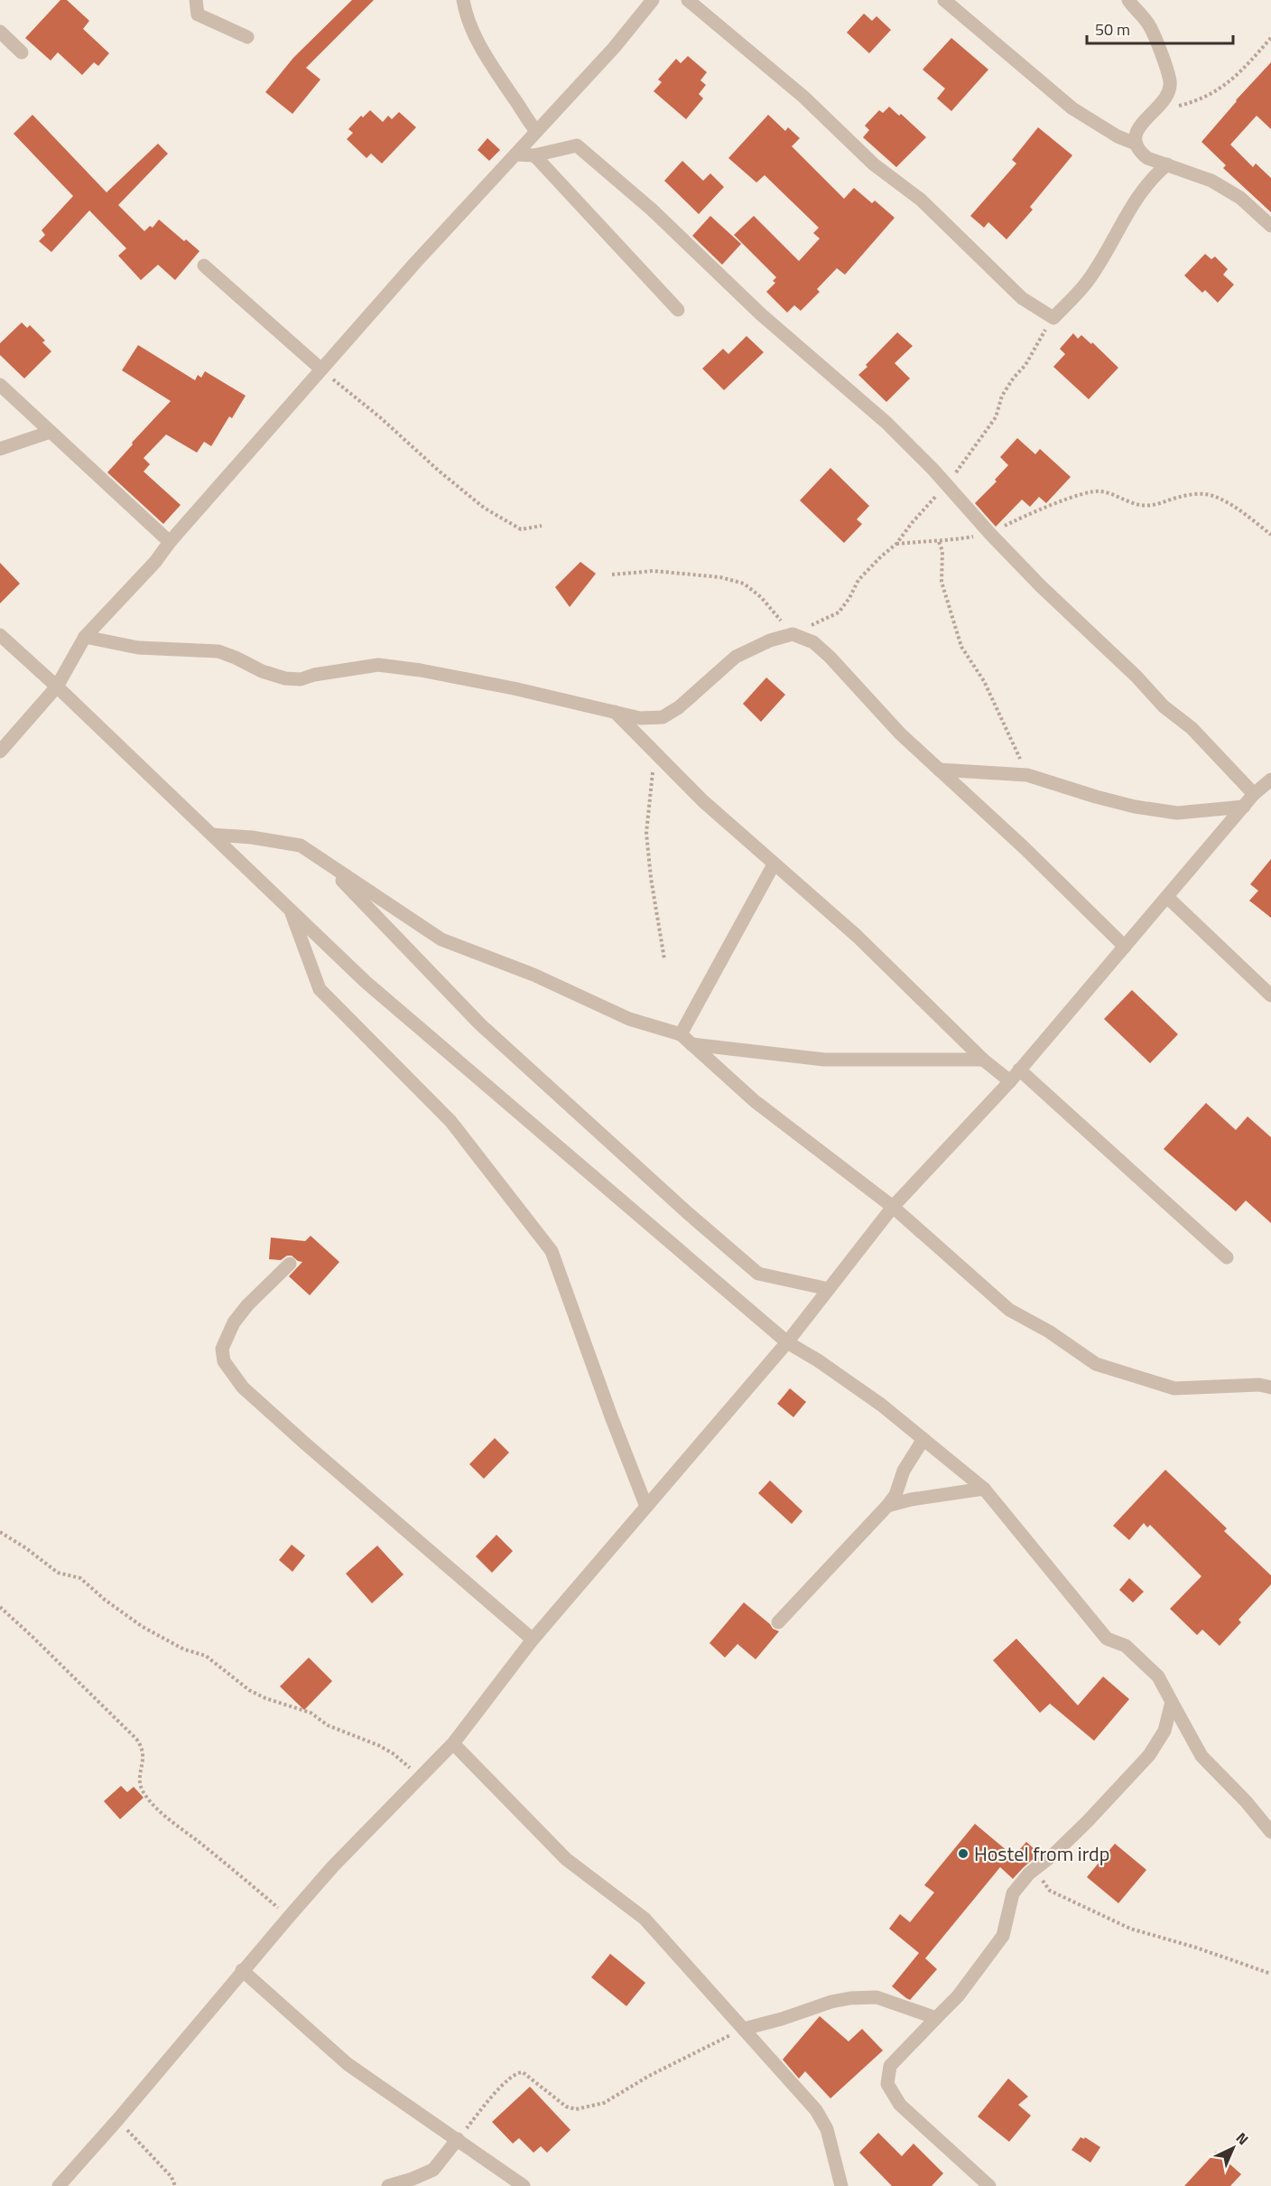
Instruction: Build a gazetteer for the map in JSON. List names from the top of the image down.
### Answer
{
  "places": ["Hostel from irdp"],
  "scale_bar": "50 m",
  "north": "top right"
}
